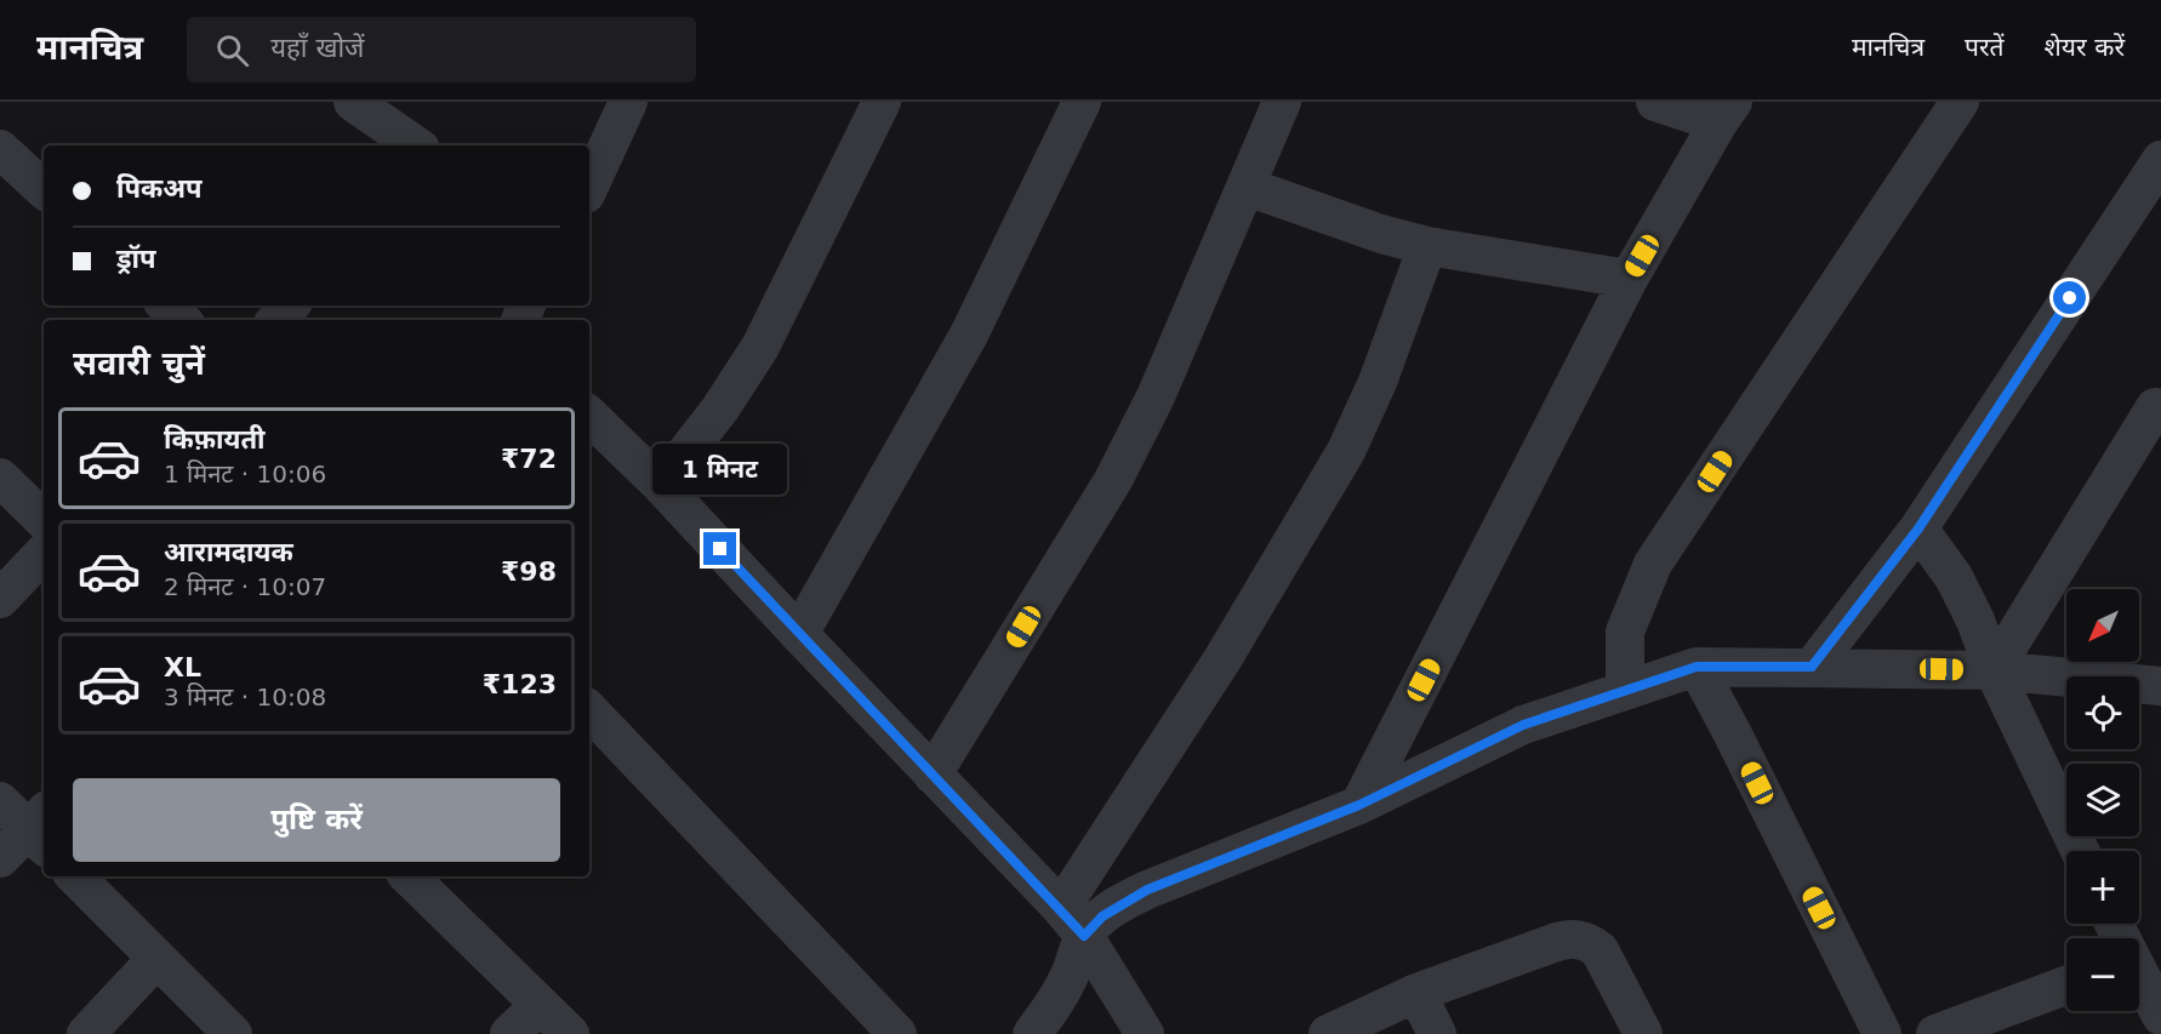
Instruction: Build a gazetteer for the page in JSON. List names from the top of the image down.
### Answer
{
  "north": "bottom left",
  "page": {
    "header": "मानचित्र",
    "search": "यहाँ खोजें",
    "nav": ["मानचित्र", "परतें", "शेयर करें"],
    "banner": ["पिकअप", "ड्रॉप"],
    "heading": "सवारी चुनें",
    "list": [
      {
        "name": "किफ़ायती",
        "note": "1 मिनट · 10:06",
        "value": "₹72"
      },
      {
        "name": "आरामदायक",
        "note": "2 मिनट · 10:07",
        "value": "₹98"
      },
      {
        "name": "XL",
        "note": "3 मिनट · 10:08",
        "value": "₹123"
      }
    ],
    "bubble": "1 मिनट",
    "map_buttons": ["+", "−"],
    "buttons": "पुष्टि करें"
  }
}
